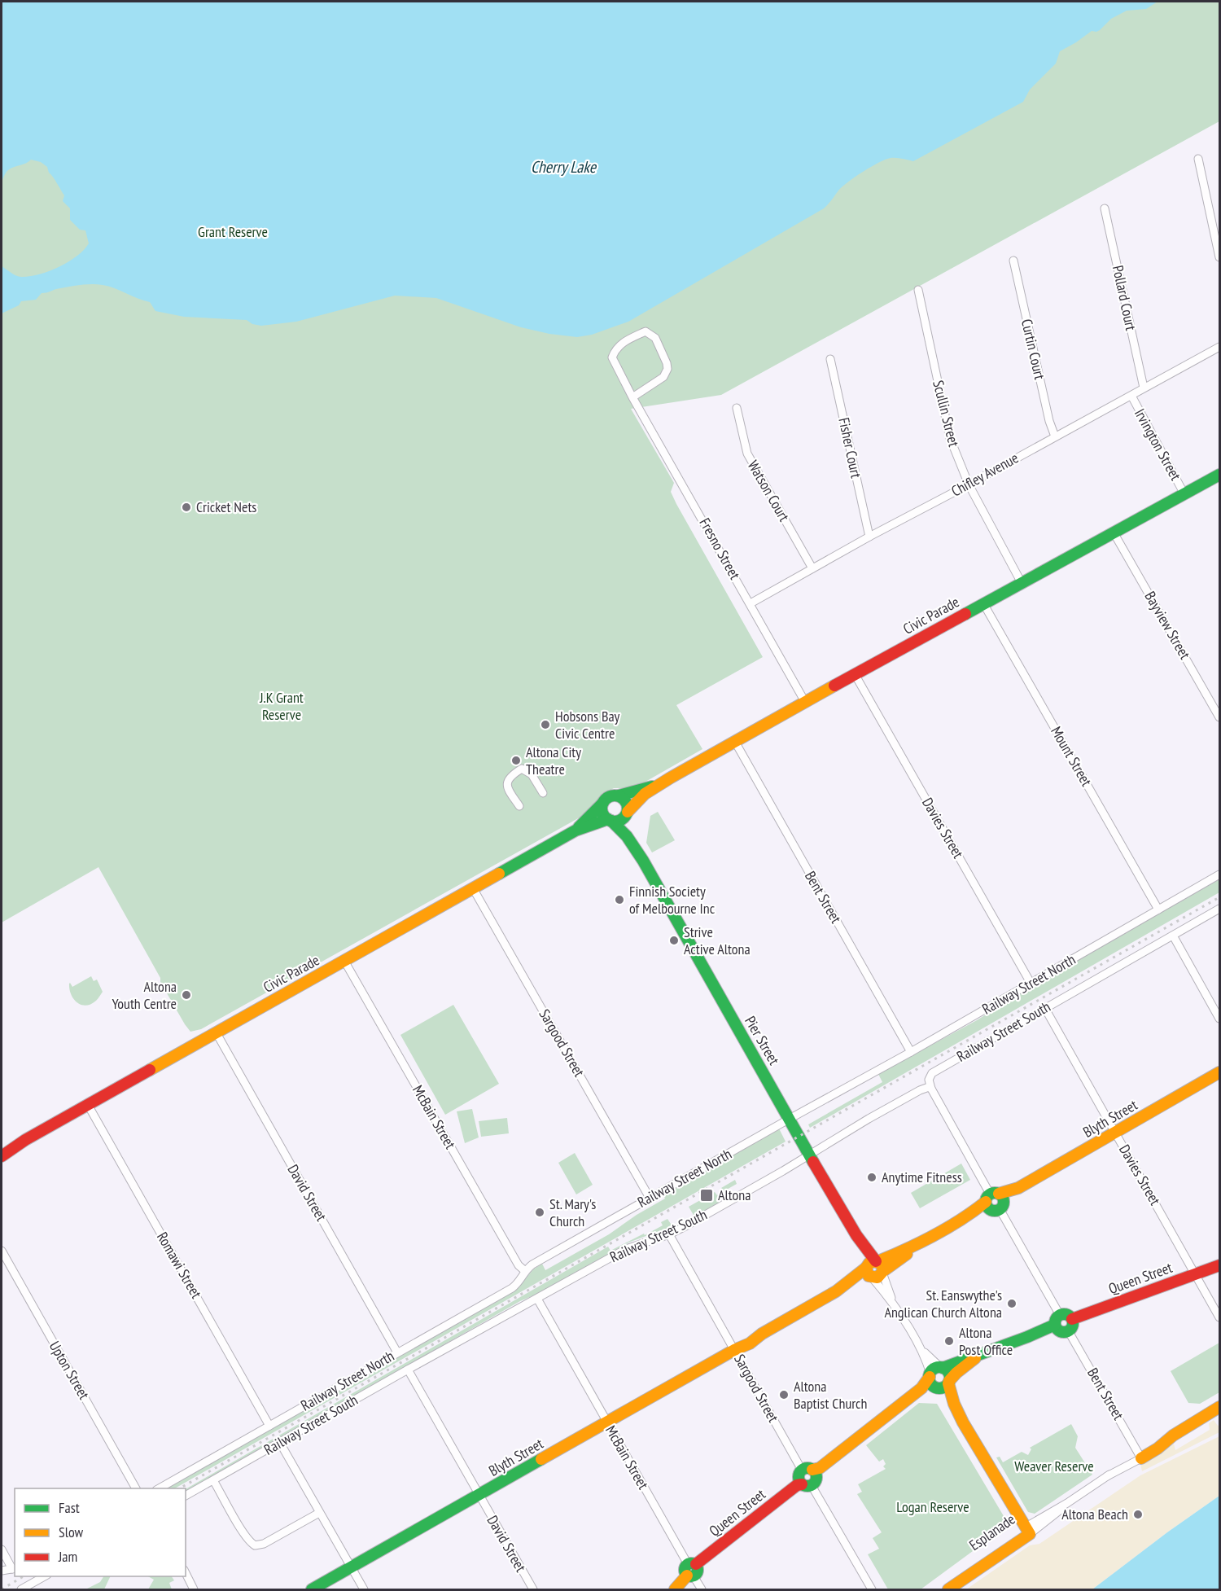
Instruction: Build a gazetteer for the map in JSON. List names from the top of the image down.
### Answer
{
  "streets": {
    "street": [
      "Pollard Court",
      "Curtin Court",
      "Scullin Street",
      "Irvington Street",
      "Fisher Court",
      "Chifley Avenue",
      "Watson Court",
      "Fresno Street",
      "Civic Parade",
      "Bayview Street",
      "Mount Street",
      "Davies Street",
      "Bent Street",
      "Railway Street North",
      "Railway Street South",
      "Pier Street",
      "Sargood Street",
      "McBain Street",
      "Blyth Street",
      "David Street",
      "Romawi Street",
      "Queen Street",
      "Upton Street",
      "Esplanade"
    ]
  },
  "crossings": [
    ["Pollard Court", "Chifley Avenue"],
    ["Curtin Court", "Chifley Avenue"],
    ["Scullin Street", "Chifley Avenue"],
    ["Scullin Street", "Civic Parade"],
    ["Irvington Street", "Chifley Avenue"],
    ["Irvington Street", "Civic Parade"],
    ["Fisher Court", "Chifley Avenue"],
    ["Chifley Avenue", "Watson Court"],
    ["Chifley Avenue", "Fresno Street"],
    ["Fresno Street", "Civic Parade"],
    ["Civic Parade", "Bayview Street"],
    ["Civic Parade", "Mount Street"],
    ["Civic Parade", "Davies Street"],
    ["Civic Parade", "Bent Street"],
    ["Civic Parade", "Pier Street"],
    ["Civic Parade", "Sargood Street"],
    ["Civic Parade", "McBain Street"],
    ["Civic Parade", "David Street"],
    ["Civic Parade", "Romawi Street"],
    ["Mount Street", "Railway Street North"],
    ["Davies Street", "Railway Street North"],
    ["Davies Street", "Railway Street South"],
    ["Davies Street", "Blyth Street"],
    ["Davies Street", "Queen Street"],
    ["Bent Street", "Railway Street North"],
    ["Bent Street", "Queen Street"],
    ["Bent Street", "Esplanade"],
    ["Railway Street North", "Pier Street"],
    ["Railway Street North", "Sargood Street"],
    ["Railway Street North", "McBain Street"],
    ["Railway Street North", "David Street"],
    ["Railway Street North", "Romawi Street"],
    ["Railway Street South", "Pier Street"],
    ["Railway Street South", "Sargood Street"],
    ["Railway Street South", "McBain Street"],
    ["Railway Street South", "David Street"],
    ["Pier Street", "Blyth Street"],
    ["Sargood Street", "Blyth Street"],
    ["Sargood Street", "Queen Street"],
    ["McBain Street", "Blyth Street"],
    ["McBain Street", "Queen Street"],
    ["Blyth Street", "David Street"]
  ],
  "water": ["Cherry Lake"],
  "parks": [
    "Grant Reserve",
    "J.K Grant Reserve",
    "Weaver Reserve",
    "Logan Reserve"
  ],
  "places": {
    "other": [
      "Cricket Nets",
      "Hobsons Bay Civic Centre",
      "Altona City Theatre",
      "Finnish Society of Melbourne Inc",
      "Strive Active Altona",
      "Altona Youth Centre",
      "Anytime Fitness",
      "St. Mary's Church",
      "St. Eanswythe's Anglican Church Altona",
      "Altona Post Office",
      "Altona Baptist Church",
      "Altona Beach"
    ],
    "transit": ["Altona"]
  },
  "legend": ["Fast", "Slow", "Jam"]
}
